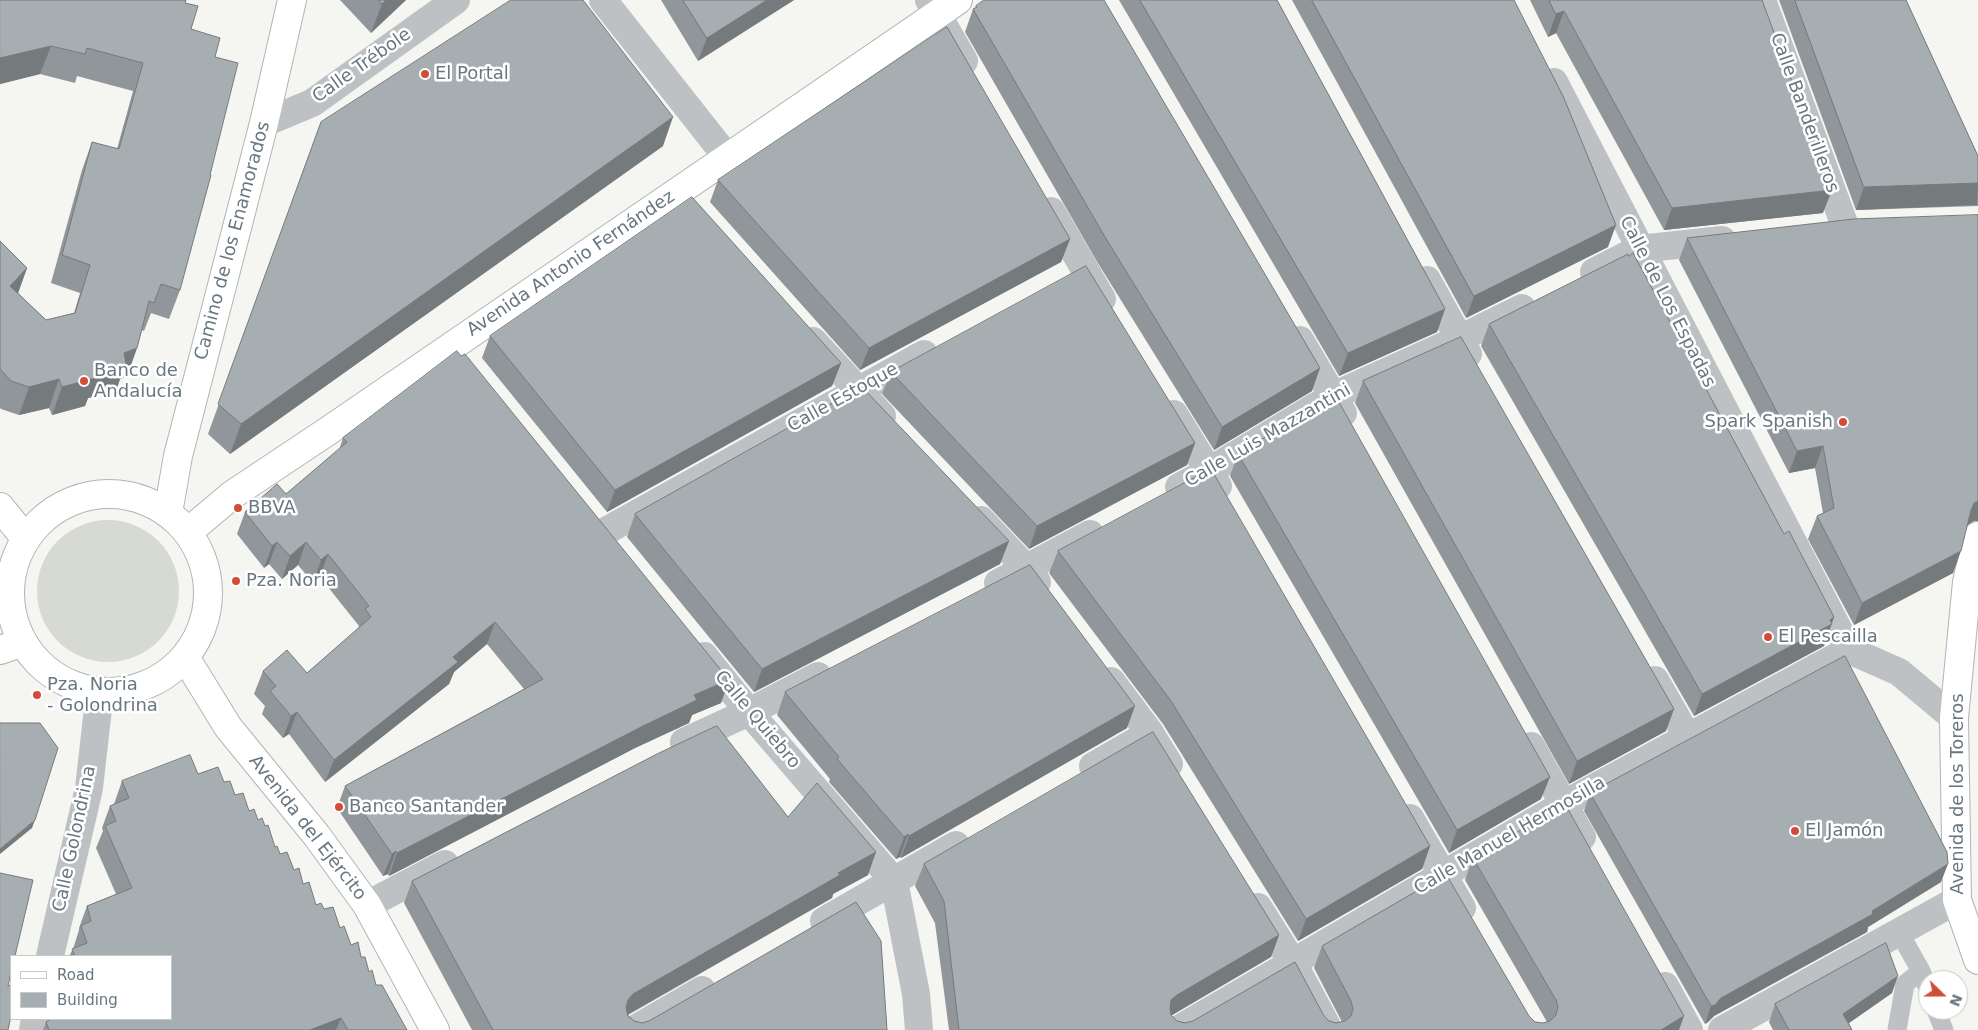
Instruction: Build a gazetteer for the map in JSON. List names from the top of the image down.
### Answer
{
  "streets": {
    "street": [
      "Calle Trébole",
      "Calle Banderilleros",
      "Camino de los Enamorados",
      "Avenida Antonio Fernández",
      "Calle de Los Espadas",
      "Calle Estoque",
      "Calle Luis Mazzantini",
      "Calle Quiebro",
      "Avenida de los Toreros",
      "Avenida del Ejército",
      "Calle Manuel Hermosilla",
      "Calle Golondrina"
    ]
  },
  "crossings": [
    ["Calle Trébole", "Camino de los Enamorados"],
    ["Calle de Los Espadas", "Calle Manuel Hermosilla"]
  ],
  "places": [
    "El Portal",
    "Banco de Andalucía",
    "Spark Spanish",
    "BBVA",
    "Pza. Noria",
    "El Pescailla",
    "Pza. Noria - Golondrina",
    "Banco Santander",
    "El Jamón"
  ],
  "legend": ["Road", "Building"],
  "north": "right"
}
